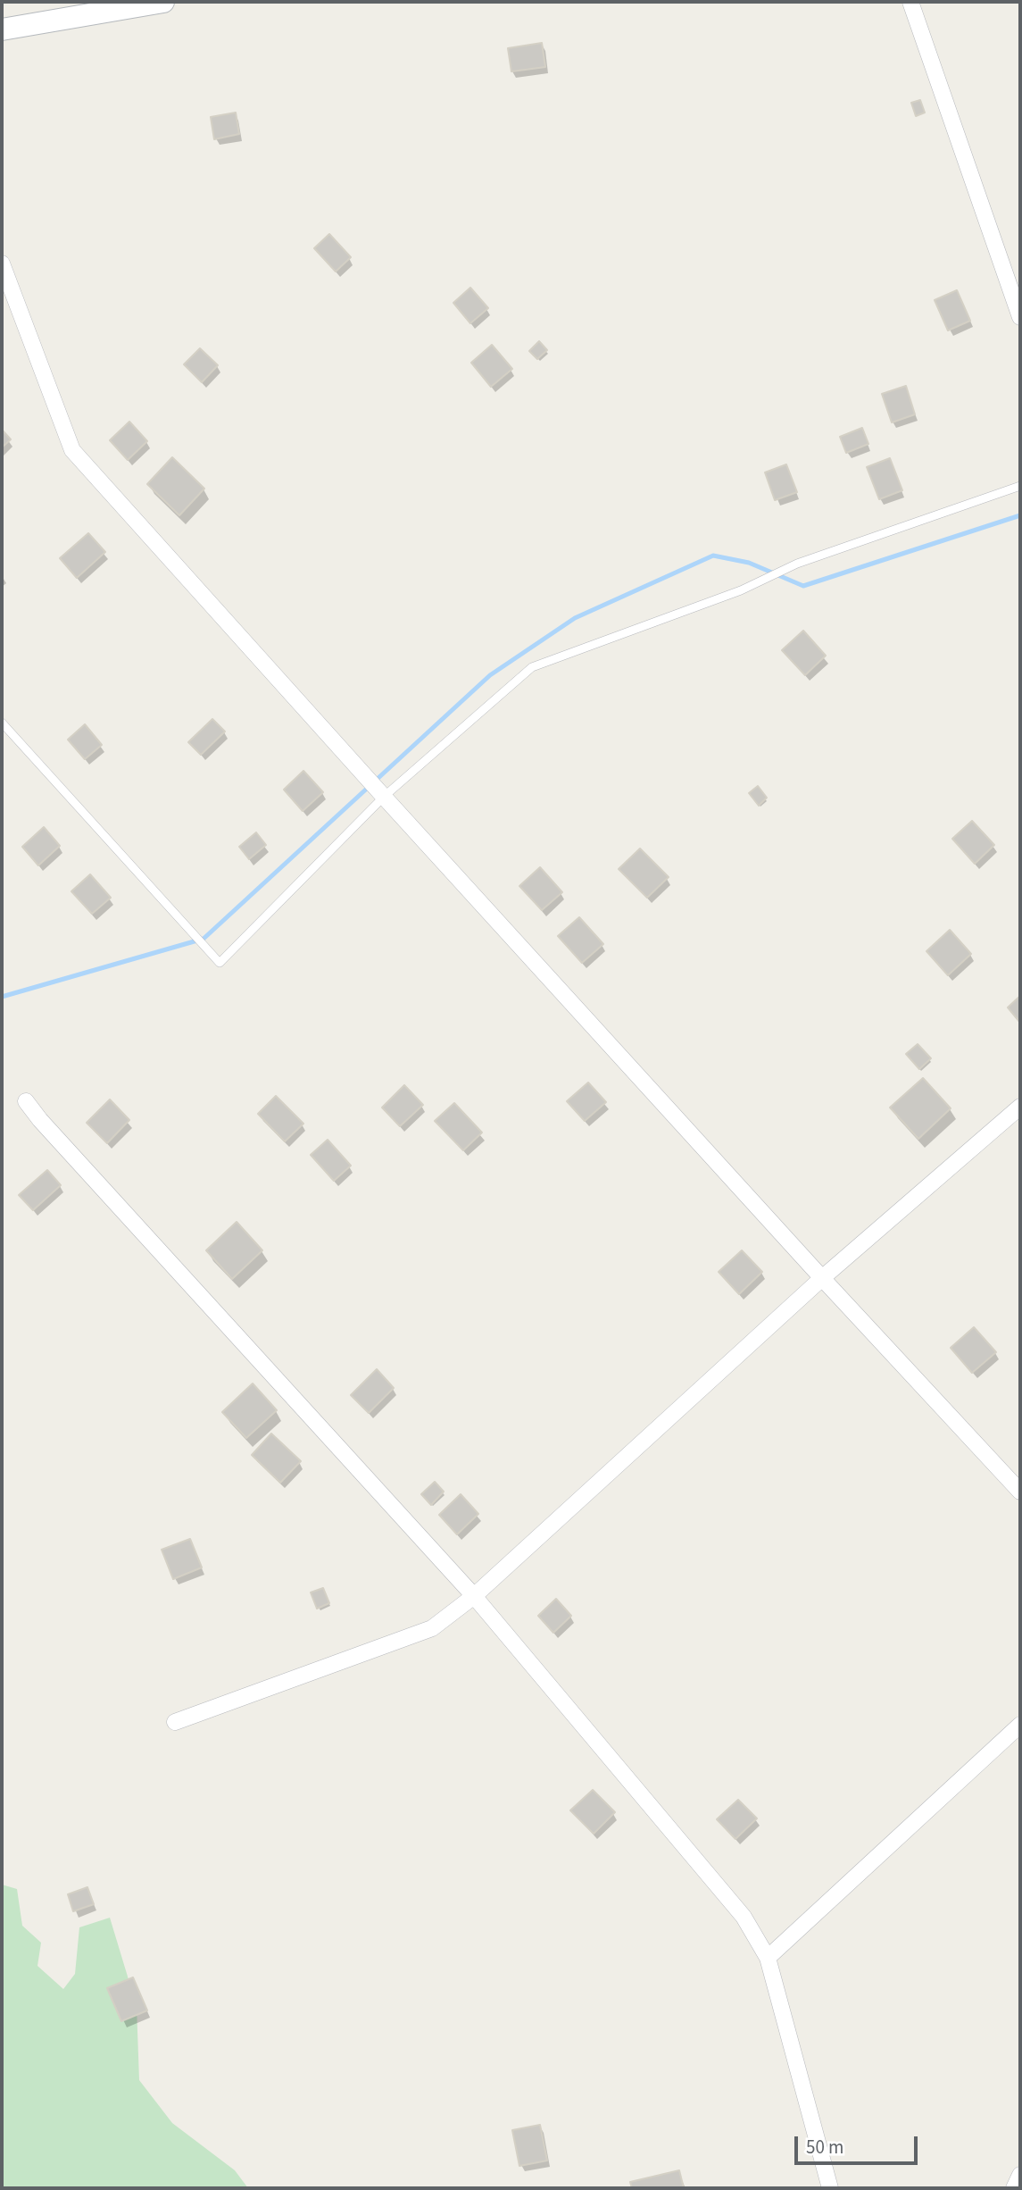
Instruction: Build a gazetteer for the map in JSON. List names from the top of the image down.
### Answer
{
  "scale_bar": "50 m"
}
